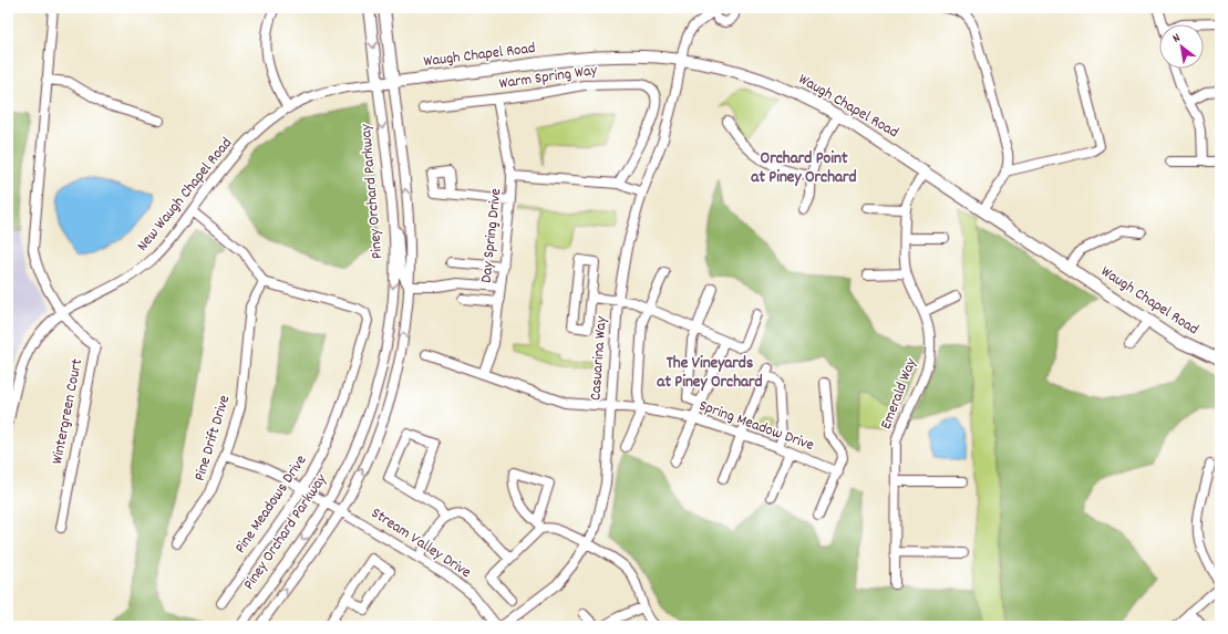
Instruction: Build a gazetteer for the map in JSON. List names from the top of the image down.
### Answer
{
  "streets": {
    "main road": ["Waugh Chapel Road", "Piney Orchard Parkway"],
    "street": [
      "Warm Spring Way",
      "New Waugh Chapel Road",
      "Day Spring Drive",
      "Casuarina Way",
      "Emerald Way",
      "Wintergreen Court",
      "Spring Meadow Drive",
      "Pine Drift Drive",
      "Pine Meadows Drive",
      "Stream Valley Drive"
    ]
  },
  "crossings": [
    ["Waugh Chapel Road", "Piney Orchard Parkway"],
    ["Waugh Chapel Road", "New Waugh Chapel Road"],
    ["Waugh Chapel Road", "Casuarina Way"],
    ["Waugh Chapel Road", "Emerald Way"],
    ["Warm Spring Way", "Day Spring Drive"],
    ["Piney Orchard Parkway", "New Waugh Chapel Road"],
    ["Piney Orchard Parkway", "Stream Valley Drive"],
    ["New Waugh Chapel Road", "Wintergreen Court"],
    ["Day Spring Drive", "Spring Meadow Drive"],
    ["Casuarina Way", "Spring Meadow Drive"],
    ["Pine Drift Drive", "Pine Meadows Drive"],
    ["Pine Drift Drive", "Stream Valley Drive"],
    ["Pine Meadows Drive", "Stream Valley Drive"]
  ],
  "districts": ["Orchard Point at Piney Orchard", "The Vineyards at Piney Orchard"],
  "north": "top left"
}
